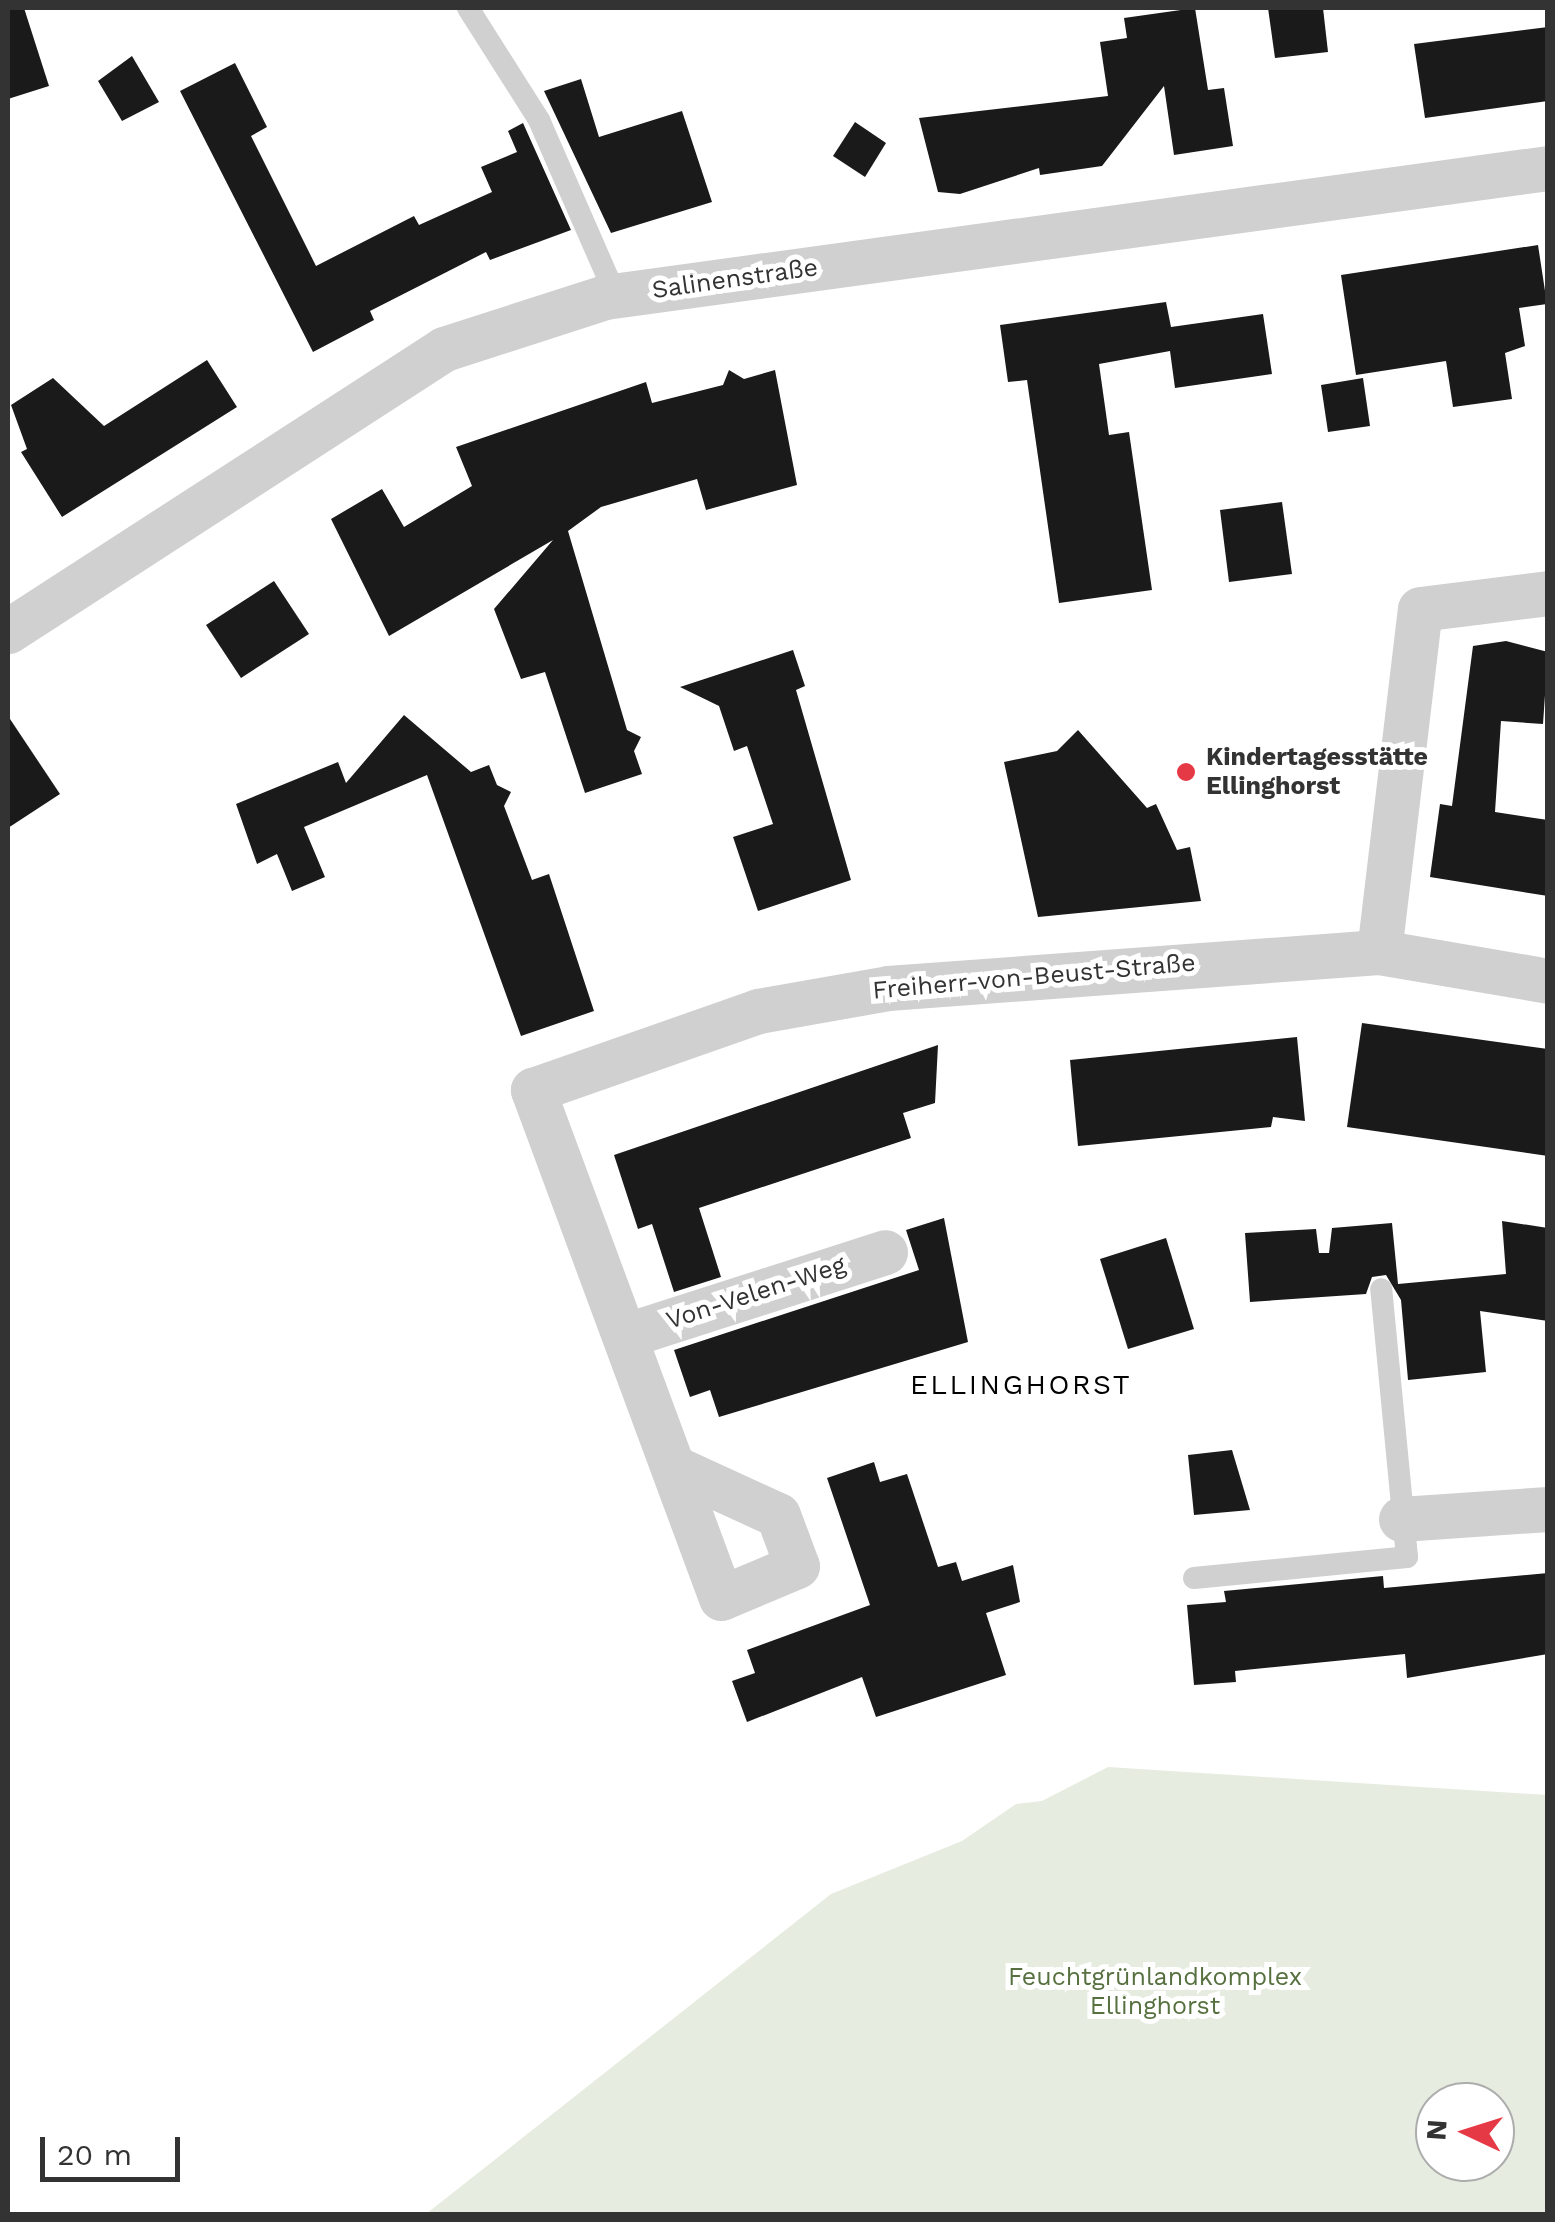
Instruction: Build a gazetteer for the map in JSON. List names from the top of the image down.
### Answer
{
  "streets": {
    "street": ["Salinenstraße", "Freiherr-von-Beust-Straße", "Von-Velen-Weg"]
  },
  "crossings": [
    ["Freiherr-von-Beust-Straße", "Von-Velen-Weg"]
  ],
  "districts": ["ELLINGHORST"],
  "parks": ["Feuchtgrünlandkomplex Ellinghorst"],
  "places": ["Kindertagesstätte Ellinghorst"],
  "scale_bar": "20 m",
  "north": "left"
}
